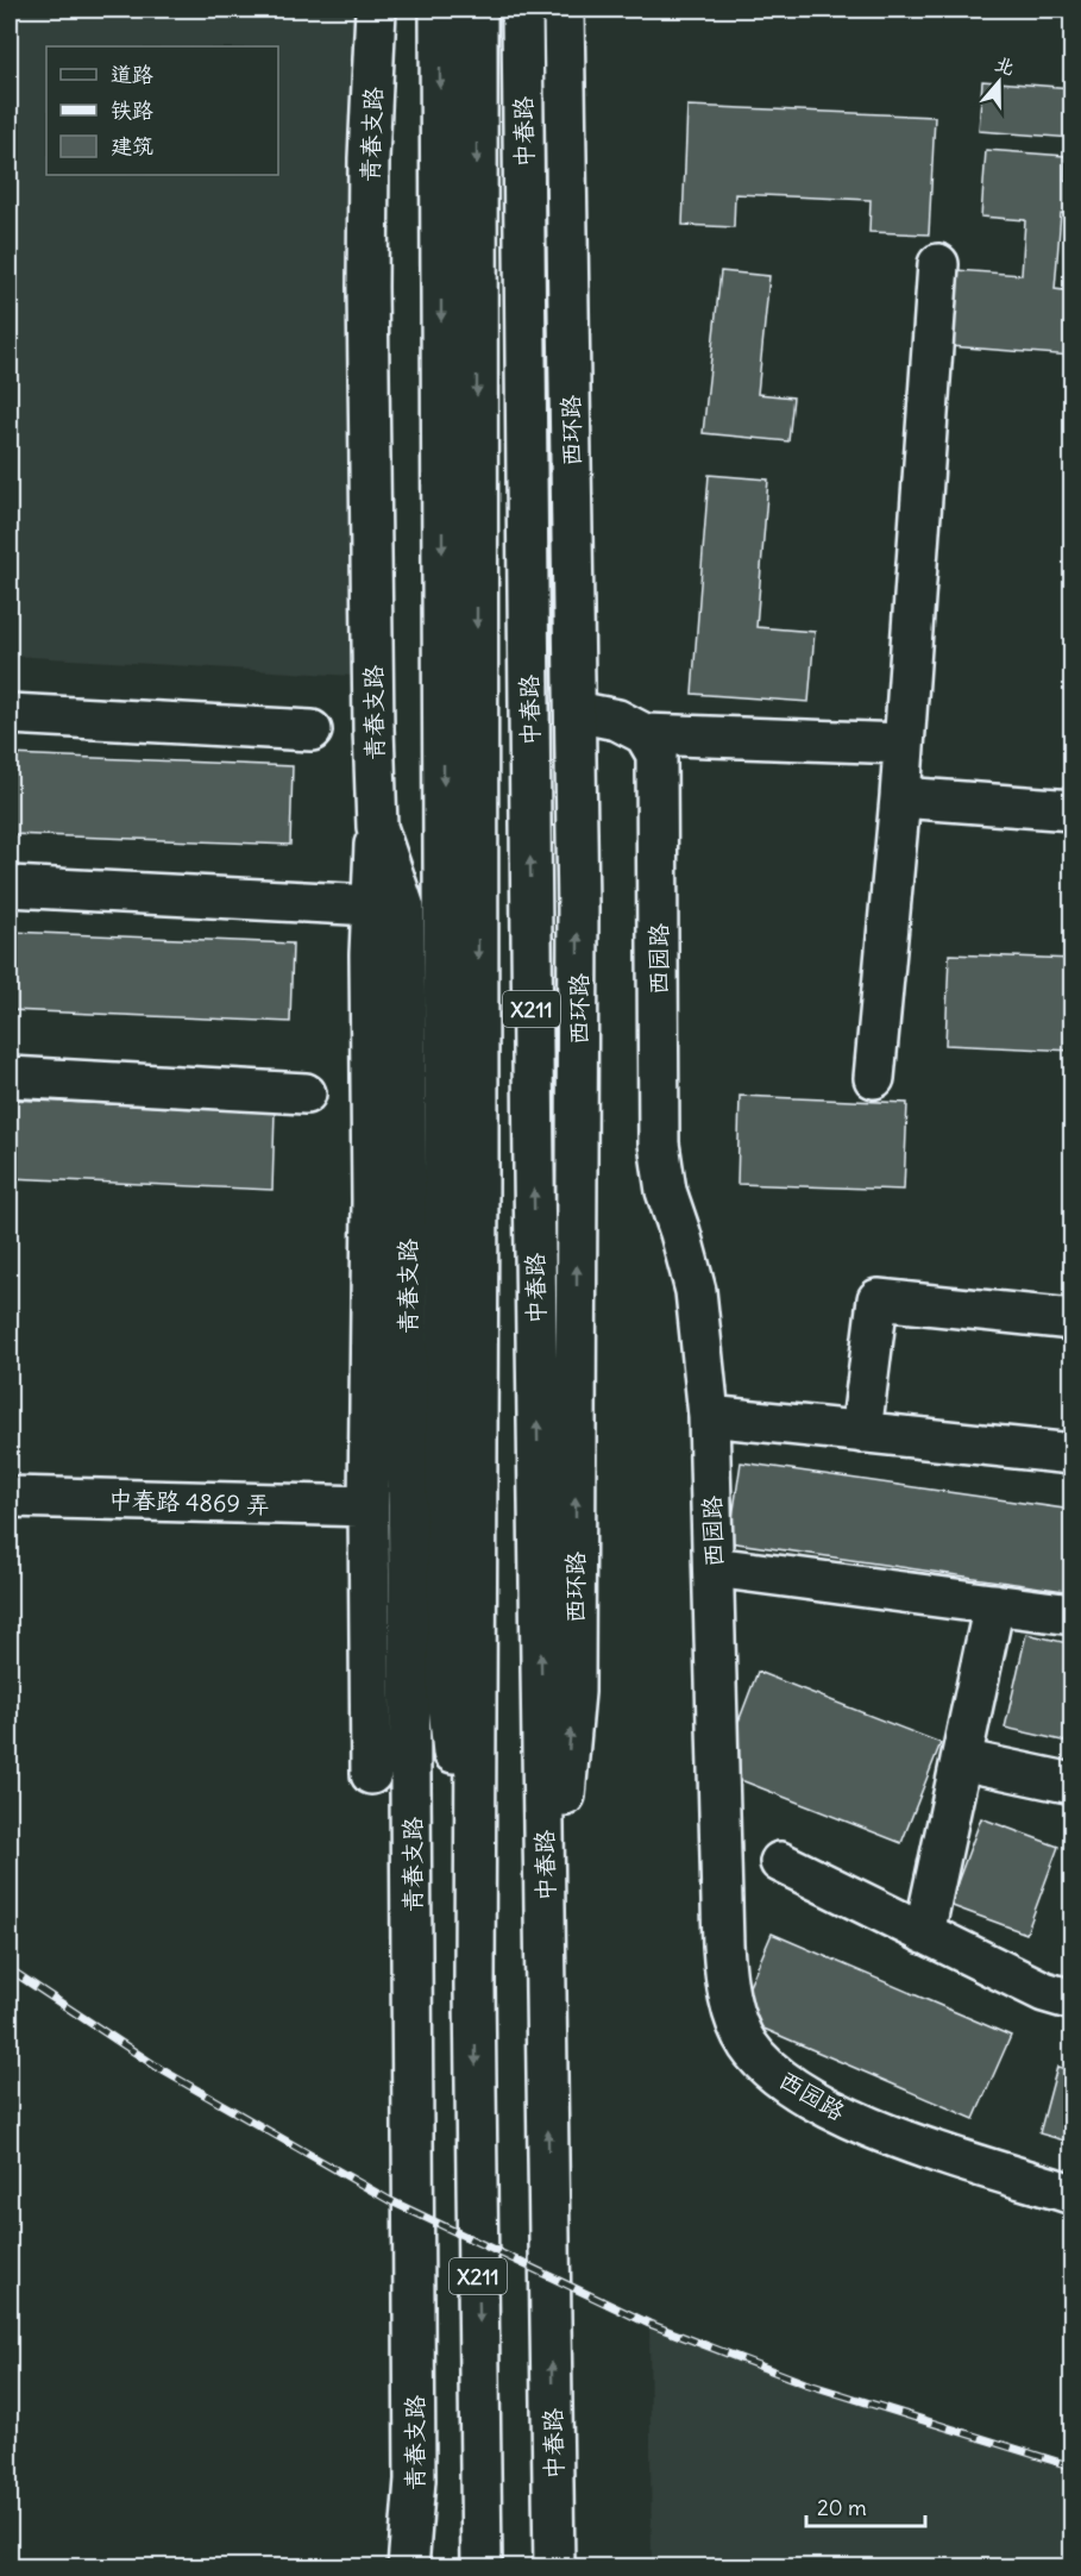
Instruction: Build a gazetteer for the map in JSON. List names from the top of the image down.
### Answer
{
  "streets": {
    "main road": [
      "中春路",
      "青春支路",
      "西环路",
      "西园路",
      "X211",
      "中春路 4869 弄"
    ]
  },
  "crossings": [
    ["中春路", "西环路"]
  ],
  "legend": ["道路", "铁路", "建筑"],
  "scale_bar": "20 m",
  "north": "top"
}
